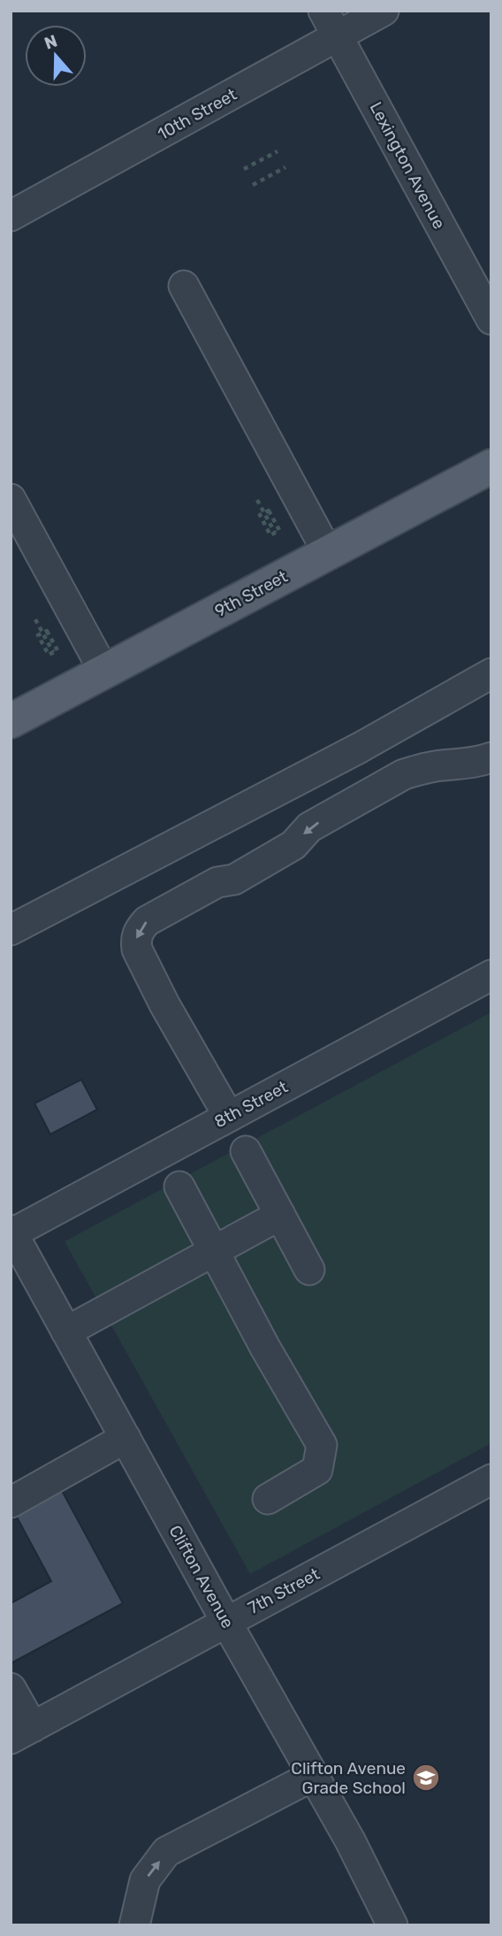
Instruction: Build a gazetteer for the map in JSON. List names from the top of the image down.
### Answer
{
  "streets": {
    "main road": ["9th Street"],
    "street": [
      "10th Street",
      "Lexington Avenue",
      "8th Street",
      "Clifton Avenue",
      "7th Street"
    ]
  },
  "crossings": [
    ["10th Street", "Lexington Avenue"],
    ["8th Street", "Clifton Avenue"],
    ["Clifton Avenue", "7th Street"]
  ],
  "places": {
    "school or university": ["Clifton Avenue Grade School"]
  },
  "north": "top"
}
